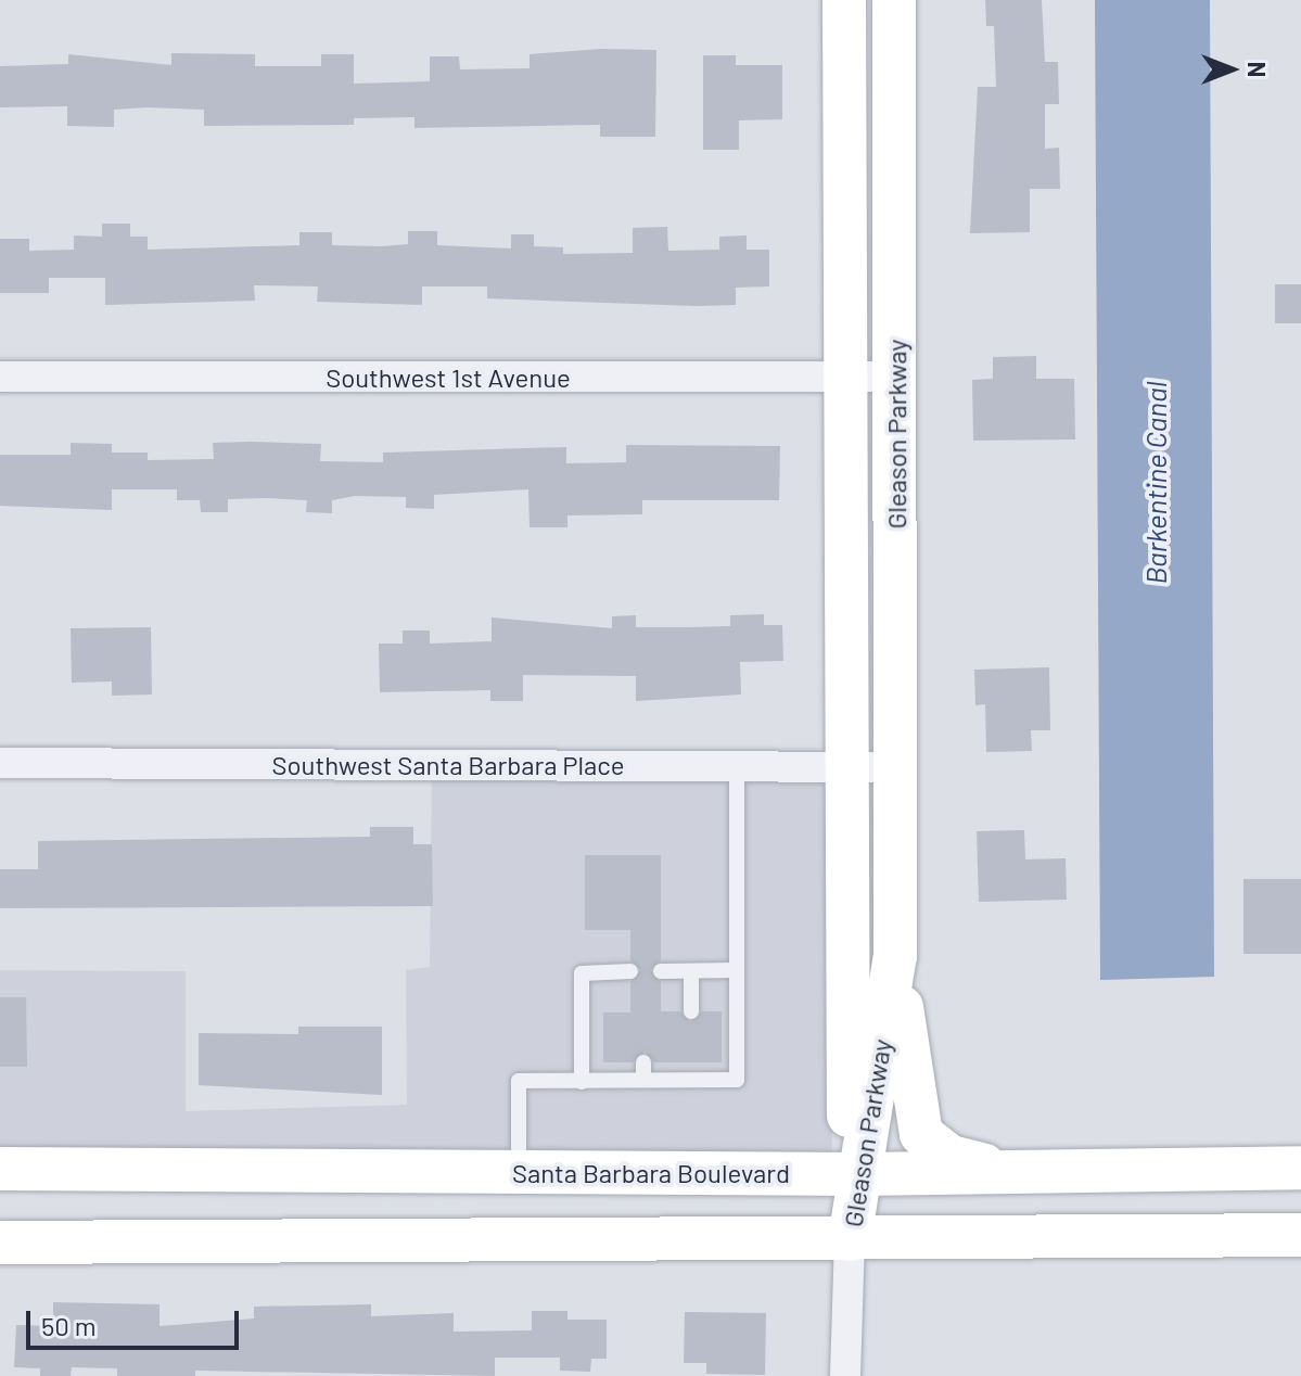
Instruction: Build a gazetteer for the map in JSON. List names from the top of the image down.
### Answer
{
  "streets": {
    "main road": ["Gleason Parkway", "Santa Barbara Boulevard"],
    "street": ["Southwest 1st Avenue", "Southwest Santa Barbara Place"]
  },
  "crossings": [
    ["Southwest 1st Avenue", "Gleason Parkway"],
    ["Gleason Parkway", "Southwest Santa Barbara Place"],
    ["Gleason Parkway", "Santa Barbara Boulevard"]
  ],
  "water": ["Barkentine Canal"],
  "scale_bar": "50 m",
  "north": "right"
}
